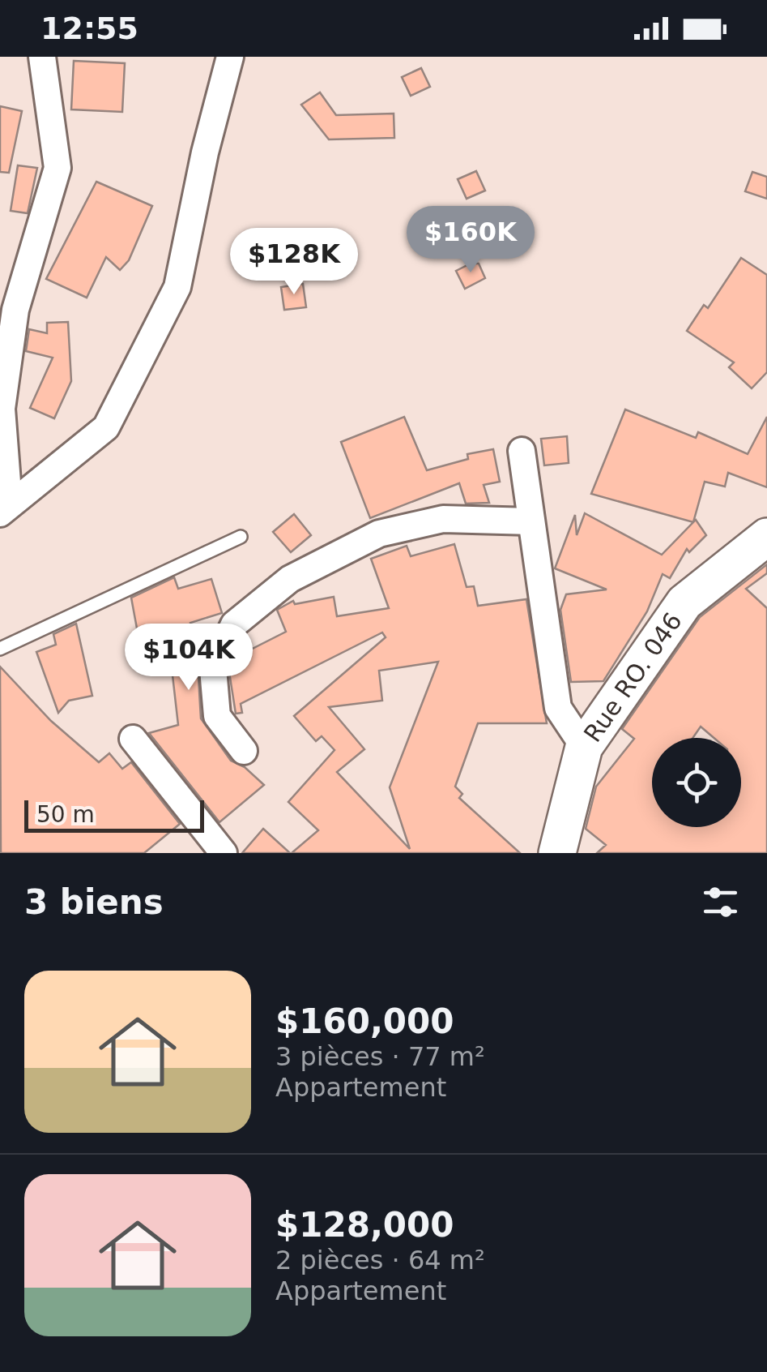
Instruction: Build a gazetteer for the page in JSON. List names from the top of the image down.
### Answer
{
  "streets": {
    "street": ["Rue RO. 046"]
  },
  "scale_bar": "50 m",
  "page": {
    "status": "12:55",
    "price": ["$160K", "$128K", "$104K"],
    "scale": "50 m",
    "heading": "3 biens",
    "list": [
      {
        "name": "$160,000",
        "note": "3 pièces · 77 m² · Appartement"
      },
      {
        "name": "$128,000",
        "note": "2 pièces · 64 m² · Appartement"
      }
    ]
  }
}
